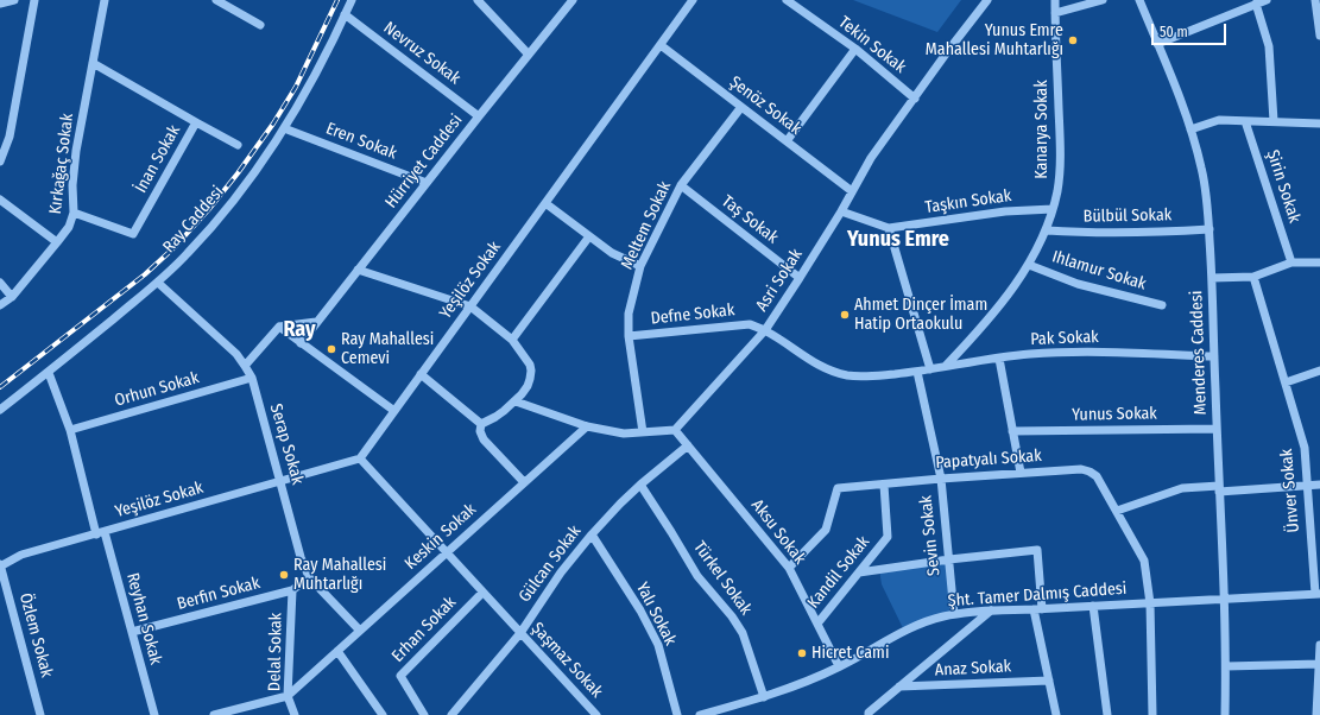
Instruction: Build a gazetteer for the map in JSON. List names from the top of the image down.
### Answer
{
  "streets": {
    "street": [
      "Tekin Sokak",
      "Nevruz Sokak",
      "Şenöz Sokak",
      "Kanarya Sokak",
      "Eren Sokak",
      "İnan Sokak",
      "Hürriyet Caddesi",
      "Kırkağaç Sokak",
      "Şirin Sokak",
      "Taşkın Sokak",
      "Bülbül Sokak",
      "Ray Caddesi",
      "Taş Sokak",
      "Meltem Sokak",
      "Ihlamur Sokak",
      "Yeşilöz Sokak",
      "Asri Sokak",
      "Defne Sokak",
      "Pak Sokak",
      "Menderes Caddesi",
      "Orhun Sokak",
      "Yunus Sokak",
      "Serap Sokak",
      "Papatyalı Sokak",
      "Ünver Sokak",
      "Aksu Sokak",
      "Sevin Sokak",
      "Keskin Sokak",
      "Gülcan Sokak",
      "Kandil Sokak",
      "Türkel Sokak",
      "Berfin Sokak",
      "Şht. Tamer Dalmış Caddesi",
      "Yalı Sokak",
      "Reyhan Sokak",
      "Erhan Sokak",
      "Özlem Sokak",
      "Delal Sokak",
      "Şaşmaz Sokak",
      "Anaz Sokak"
    ]
  },
  "crossings": [
    ["Tekin Sokak", "Asri Sokak"],
    ["Nevruz Sokak", "Hürriyet Caddesi"],
    ["Nevruz Sokak", "Ray Caddesi"],
    ["Şenöz Sokak", "Meltem Sokak"],
    ["Şenöz Sokak", "Yeşilöz Sokak"],
    ["Şenöz Sokak", "Asri Sokak"],
    ["Kanarya Sokak", "Taşkın Sokak"],
    ["Kanarya Sokak", "Bülbül Sokak"],
    ["Kanarya Sokak", "Ihlamur Sokak"],
    ["Kanarya Sokak", "Pak Sokak"],
    ["Eren Sokak", "Hürriyet Caddesi"],
    ["Eren Sokak", "Ray Caddesi"],
    ["İnan Sokak", "Kırkağaç Sokak"],
    ["Taşkın Sokak", "Asri Sokak"],
    ["Bülbül Sokak", "Menderes Caddesi"],
    ["Ray Caddesi", "Serap Sokak"],
    ["Ray Caddesi", "Reyhan Sokak"],
    ["Taş Sokak", "Meltem Sokak"],
    ["Taş Sokak", "Asri Sokak"],
    ["Meltem Sokak", "Defne Sokak"],
    ["Yeşilöz Sokak", "Serap Sokak"],
    ["Yeşilöz Sokak", "Reyhan Sokak"],
    ["Yeşilöz Sokak", "Özlem Sokak"],
    ["Yeşilöz Sokak", "Şaşmaz Sokak"],
    ["Asri Sokak", "Defne Sokak"],
    ["Asri Sokak", "Aksu Sokak"],
    ["Defne Sokak", "Pak Sokak"],
    ["Defne Sokak", "Sevin Sokak"],
    ["Pak Sokak", "Menderes Caddesi"],
    ["Pak Sokak", "Sevin Sokak"],
    ["Menderes Caddesi", "Yunus Sokak"],
    ["Menderes Caddesi", "Şht. Tamer Dalmış Caddesi"],
    ["Orhun Sokak", "Serap Sokak"],
    ["Orhun Sokak", "Reyhan Sokak"],
    ["Serap Sokak", "Keskin Sokak"],
    ["Serap Sokak", "Berfin Sokak"],
    ["Papatyalı Sokak", "Aksu Sokak"],
    ["Papatyalı Sokak", "Sevin Sokak"],
    ["Papatyalı Sokak", "Kandil Sokak"],
    ["Papatyalı Sokak", "Şht. Tamer Dalmış Caddesi"],
    ["Ünver Sokak", "Şht. Tamer Dalmış Caddesi"],
    ["Aksu Sokak", "Gülcan Sokak"],
    ["Aksu Sokak", "Kandil Sokak"],
    ["Aksu Sokak", "Şht. Tamer Dalmış Caddesi"],
    ["Sevin Sokak", "Şht. Tamer Dalmış Caddesi"],
    ["Keskin Sokak", "Delal Sokak"],
    ["Keskin Sokak", "Şaşmaz Sokak"],
    ["Gülcan Sokak", "Türkel Sokak"],
    ["Gülcan Sokak", "Yalı Sokak"],
    ["Gülcan Sokak", "Şaşmaz Sokak"],
    ["Türkel Sokak", "Şht. Tamer Dalmış Caddesi"],
    ["Berfin Sokak", "Reyhan Sokak"],
    ["Berfin Sokak", "Delal Sokak"],
    ["Erhan Sokak", "Şaşmaz Sokak"]
  ],
  "districts": ["Yunus Emre", "Ray"],
  "places": [
    "Yunus Emre Mahallesi Muhtarlığı",
    "Ahmet Dinçer İmam Hatip Ortaokulu",
    "Ray Mahallesi Cemevi",
    "Ray Mahallesi Muhtarlığı",
    "Hicret Cami"
  ],
  "scale_bar": "50 m"
}
